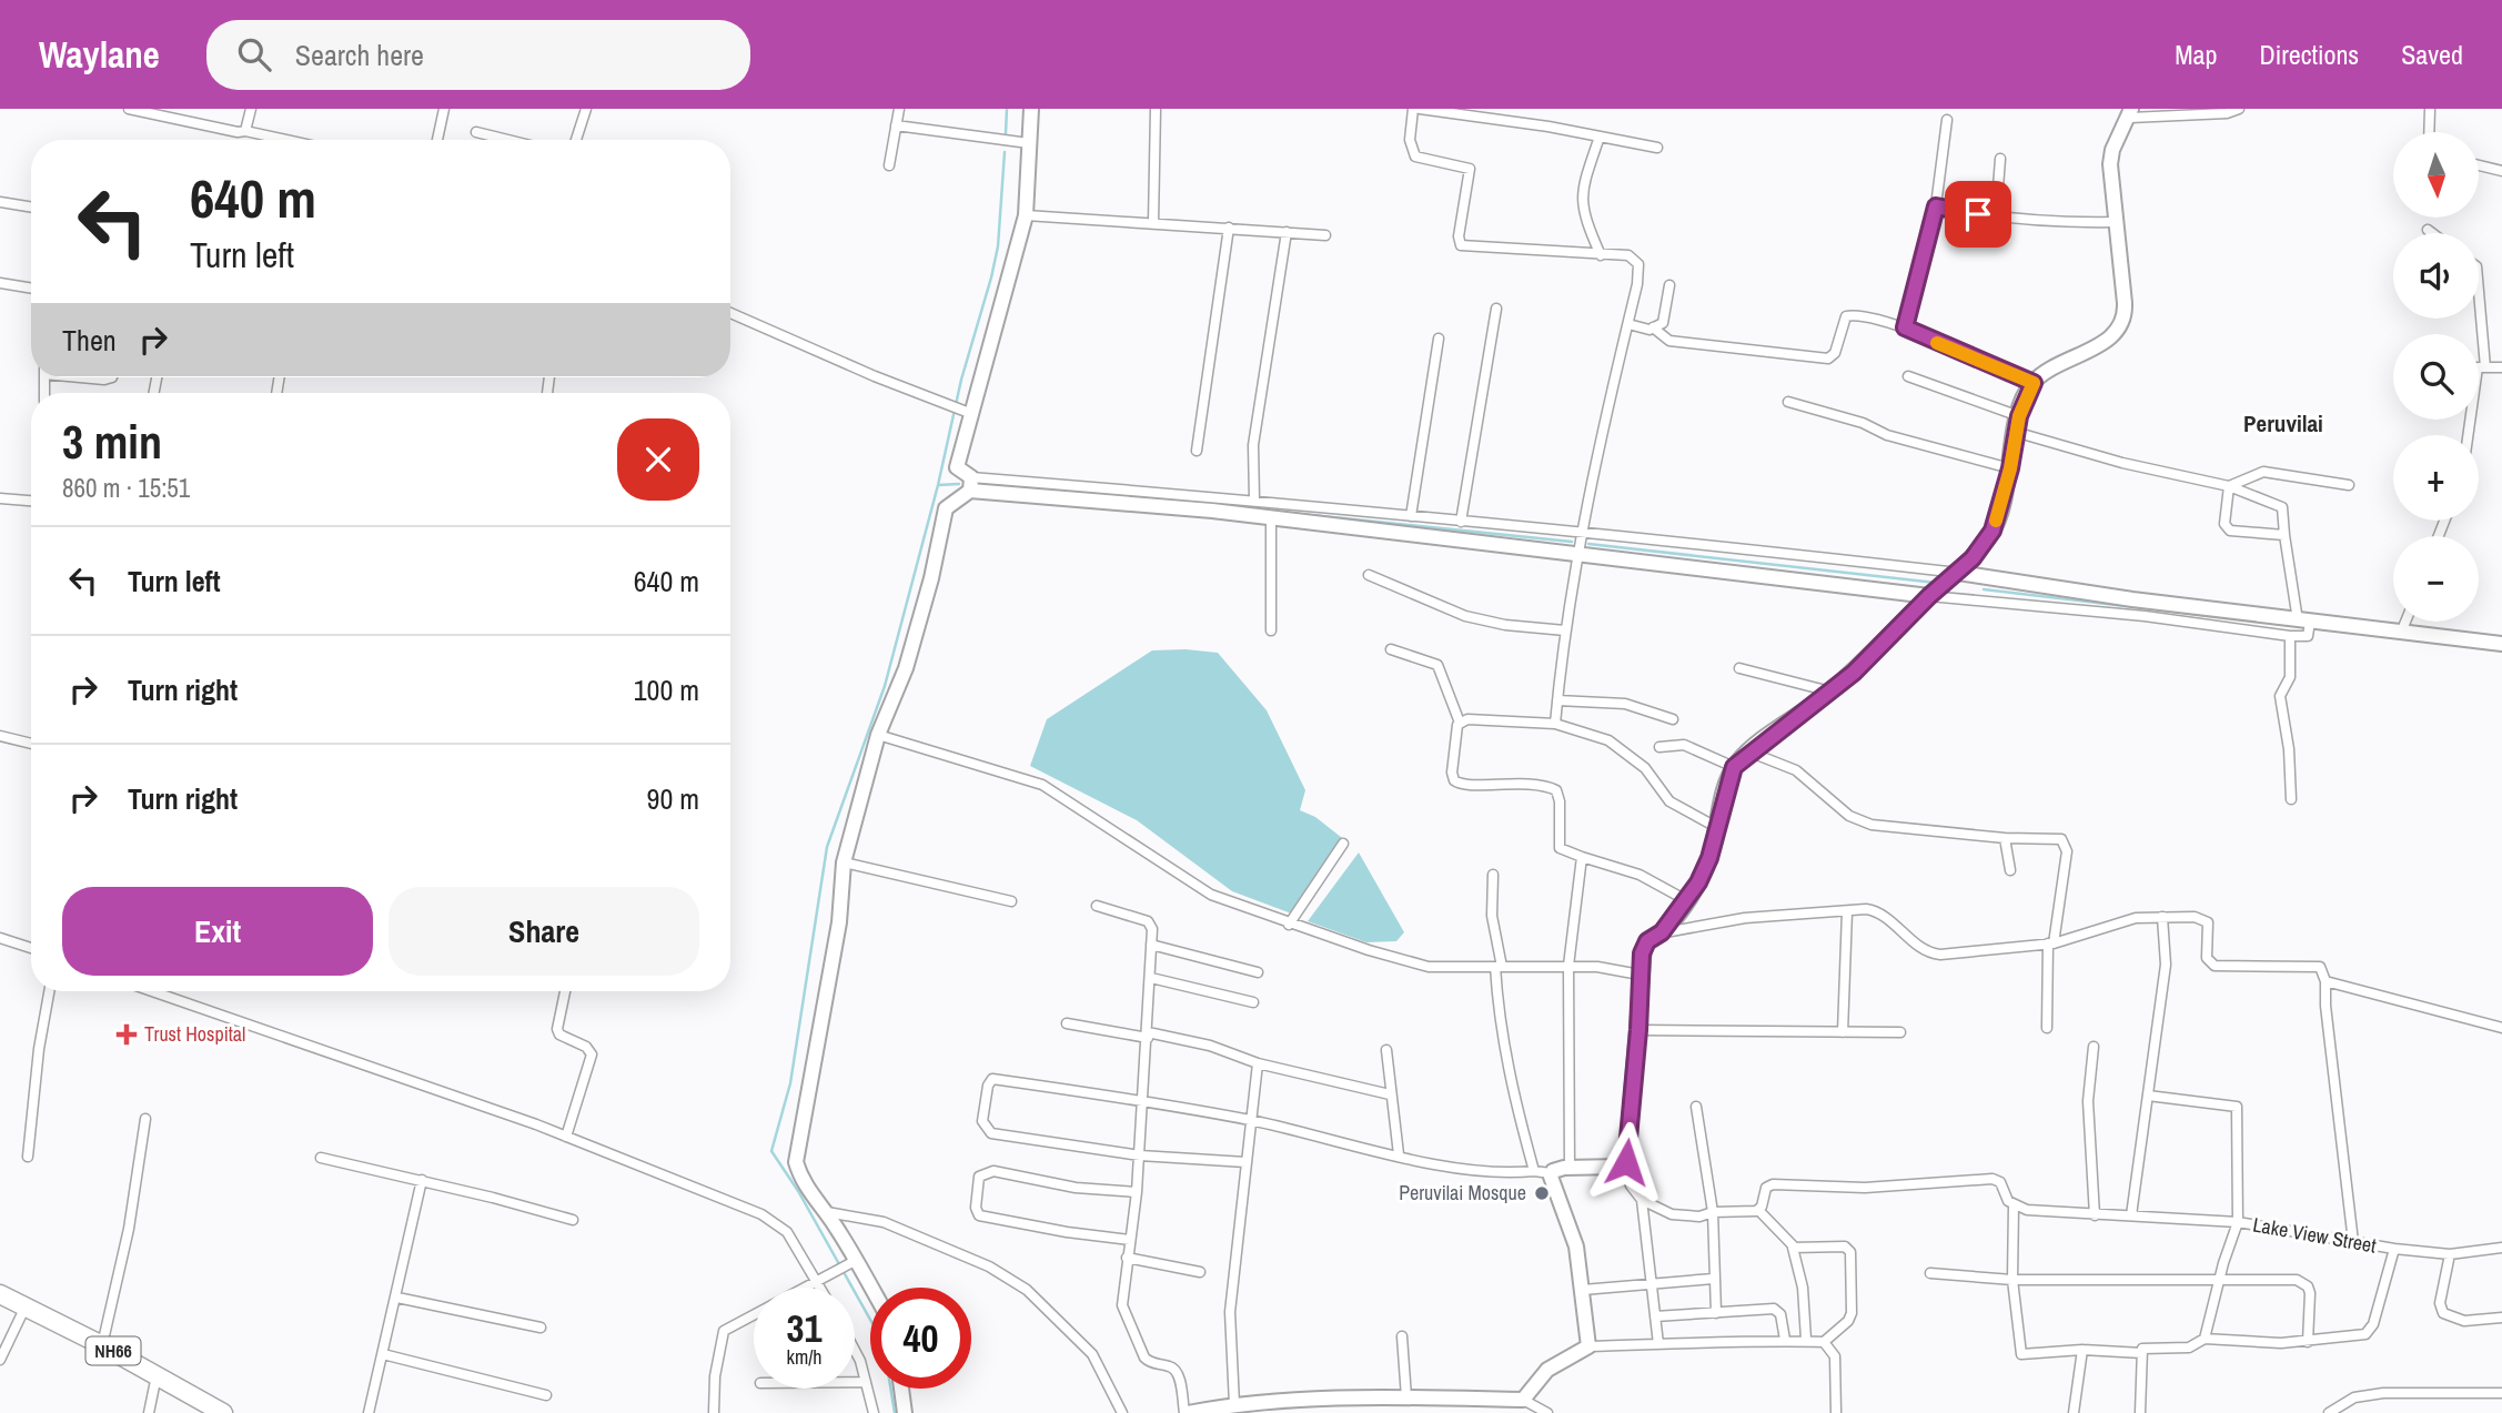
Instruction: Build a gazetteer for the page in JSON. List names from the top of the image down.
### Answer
{
  "streets": {
    "highway": ["NH66"],
    "street": ["Lake View Street"]
  },
  "districts": ["Peruvilai"],
  "places": {
    "health": ["Trust Hospital"],
    "other": ["Peruvilai Mosque"]
  },
  "north": "bottom",
  "page": {
    "header": "Waylane",
    "search": "Search here",
    "nav": ["Map", "Directions", "Saved"],
    "map_buttons": ["+", "−"],
    "turn": ["640 m", "Turn left"],
    "then": "Then",
    "heading": ["3 min", "860 m · 15:51"],
    "list": [
      {
        "name": "Turn left",
        "value": "640 m"
      },
      {
        "name": "Turn right",
        "value": "100 m"
      },
      {
        "name": "Turn right",
        "value": "90 m"
      }
    ],
    "buttons": ["Exit", "Share"],
    "speed": "31 km/h",
    "limit": "40"
  }
}
